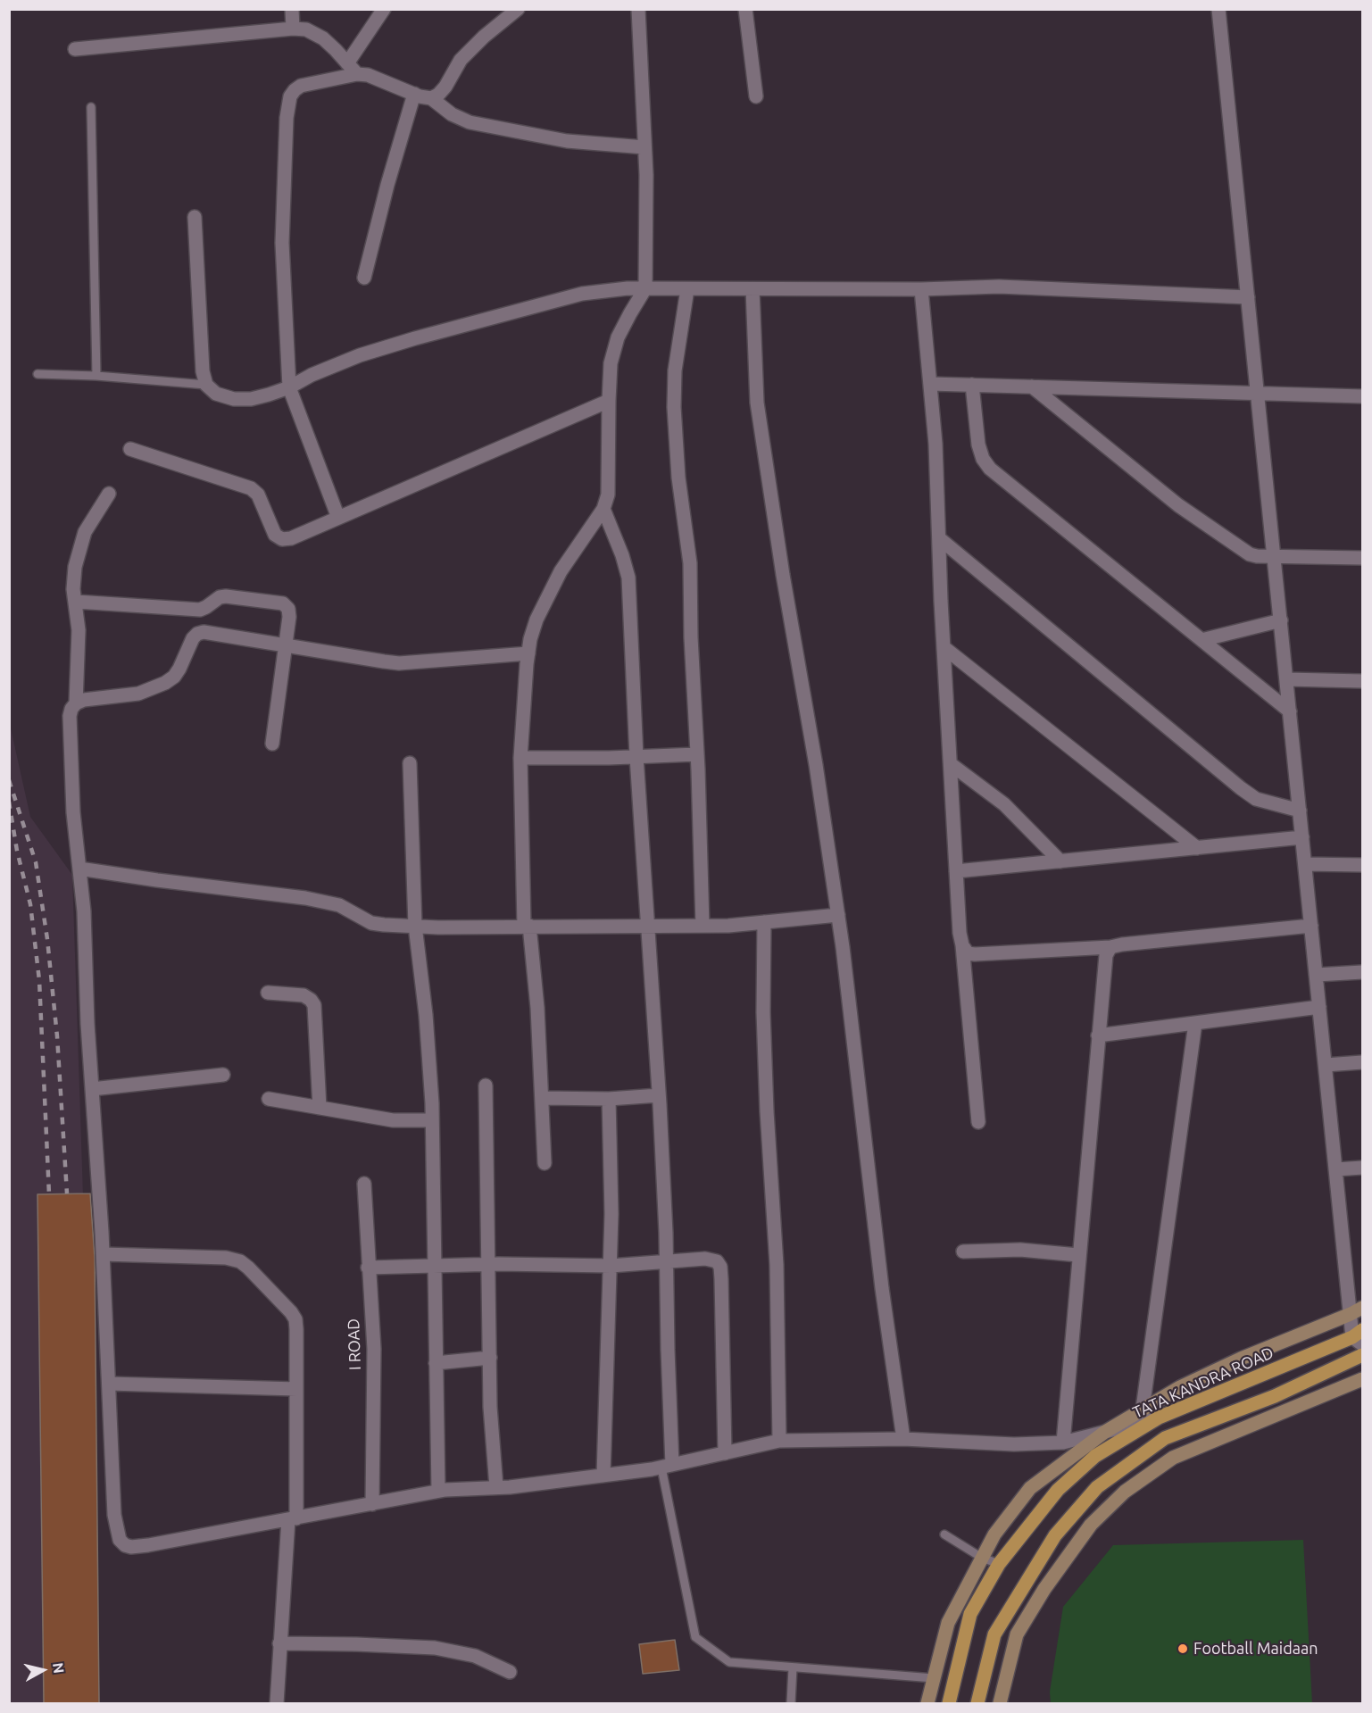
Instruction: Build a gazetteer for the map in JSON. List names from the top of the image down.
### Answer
{
  "streets": {
    "main road": ["TATA KANDRA ROAD"],
    "street": ["I ROAD"]
  },
  "places": ["Football Maidaan"],
  "north": "right"
}
